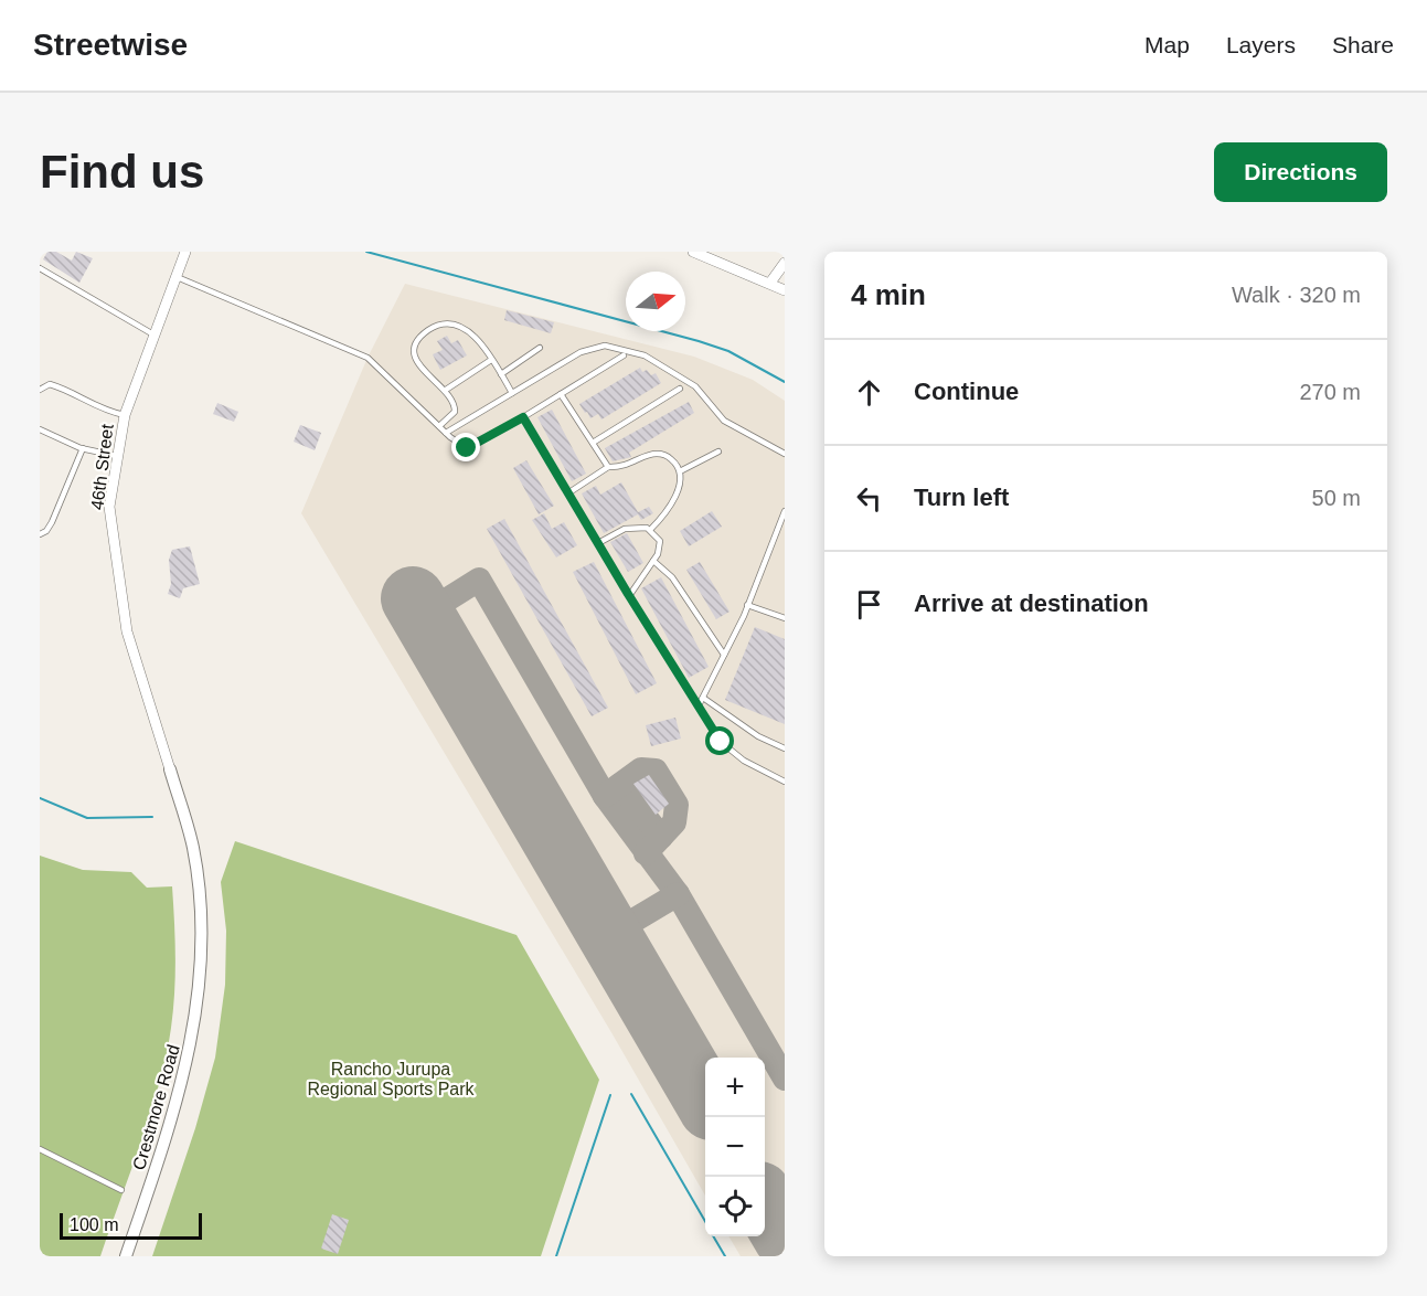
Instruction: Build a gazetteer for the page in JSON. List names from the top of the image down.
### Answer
{
  "streets": {
    "street": ["46th Street", "Crestmore Road"]
  },
  "crossings": [
    ["46th Street", "Crestmore Road"]
  ],
  "parks": ["Rancho Jurupa Regional Sports Park"],
  "scale_bar": "100 m",
  "north": "right",
  "page": {
    "header": "Streetwise",
    "nav": ["Map", "Layers", "Share"],
    "buttons": "Directions",
    "title": "Find us",
    "heading": ["4 min", "Walk · 320 m"],
    "list": [
      ["Continue", "270 m"],
      ["Turn left", "50 m"],
      "Arrive at destination"
    ],
    "map_buttons": ["+", "−"],
    "scale": "100 m"
  }
}
